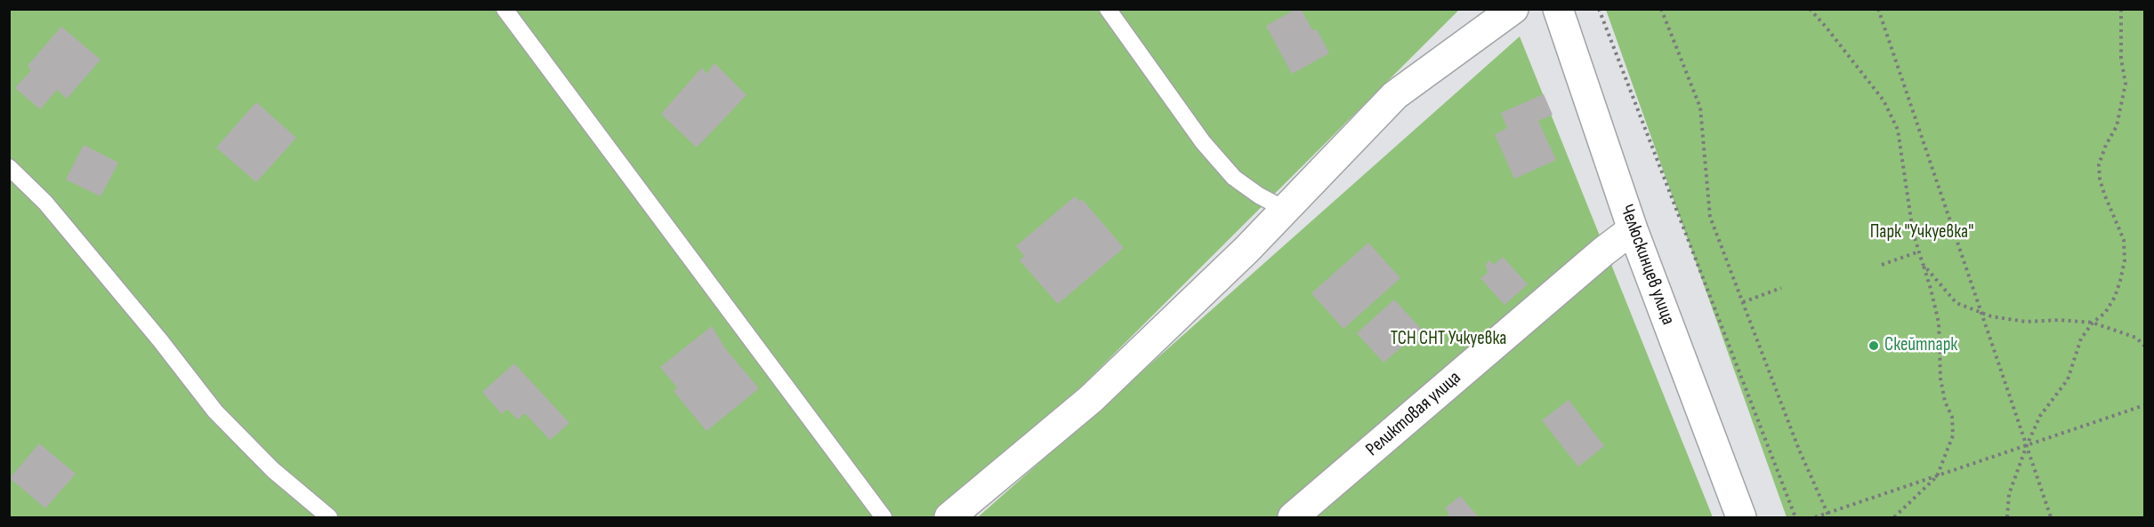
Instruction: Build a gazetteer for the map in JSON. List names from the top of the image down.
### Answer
{
  "streets": {
    "street": ["Челюскинцев улица", "Реликтовая улица"]
  },
  "crossings": [
    ["Челюскинцев улица", "Реликтовая улица"]
  ],
  "parks": ["Парк \"Учкуевка\"", "ТСН СНТ Учкуевка"],
  "places": ["Скейтпарк"]
}
